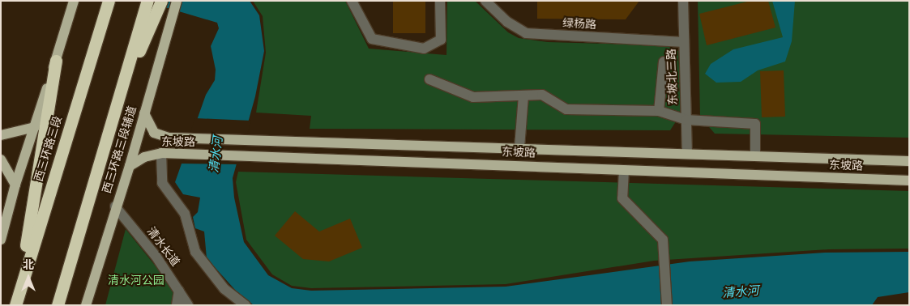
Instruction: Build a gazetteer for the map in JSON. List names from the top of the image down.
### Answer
{
  "streets": {
    "highway": ["西三环路三段"],
    "main road": ["东坡路", "西三环路三段辅道"],
    "street": ["绿杨路", "东坡北三路", "清水长道"]
  },
  "crossings": [
    ["绿杨路", "东坡北三路"],
    ["东坡北三路", "东坡路"],
    ["东坡路", "西三环路三段辅道"],
    ["西三环路三段辅道", "清水长道"]
  ],
  "water": ["清水河"],
  "parks": ["清水河公园"],
  "north": "top"
}
